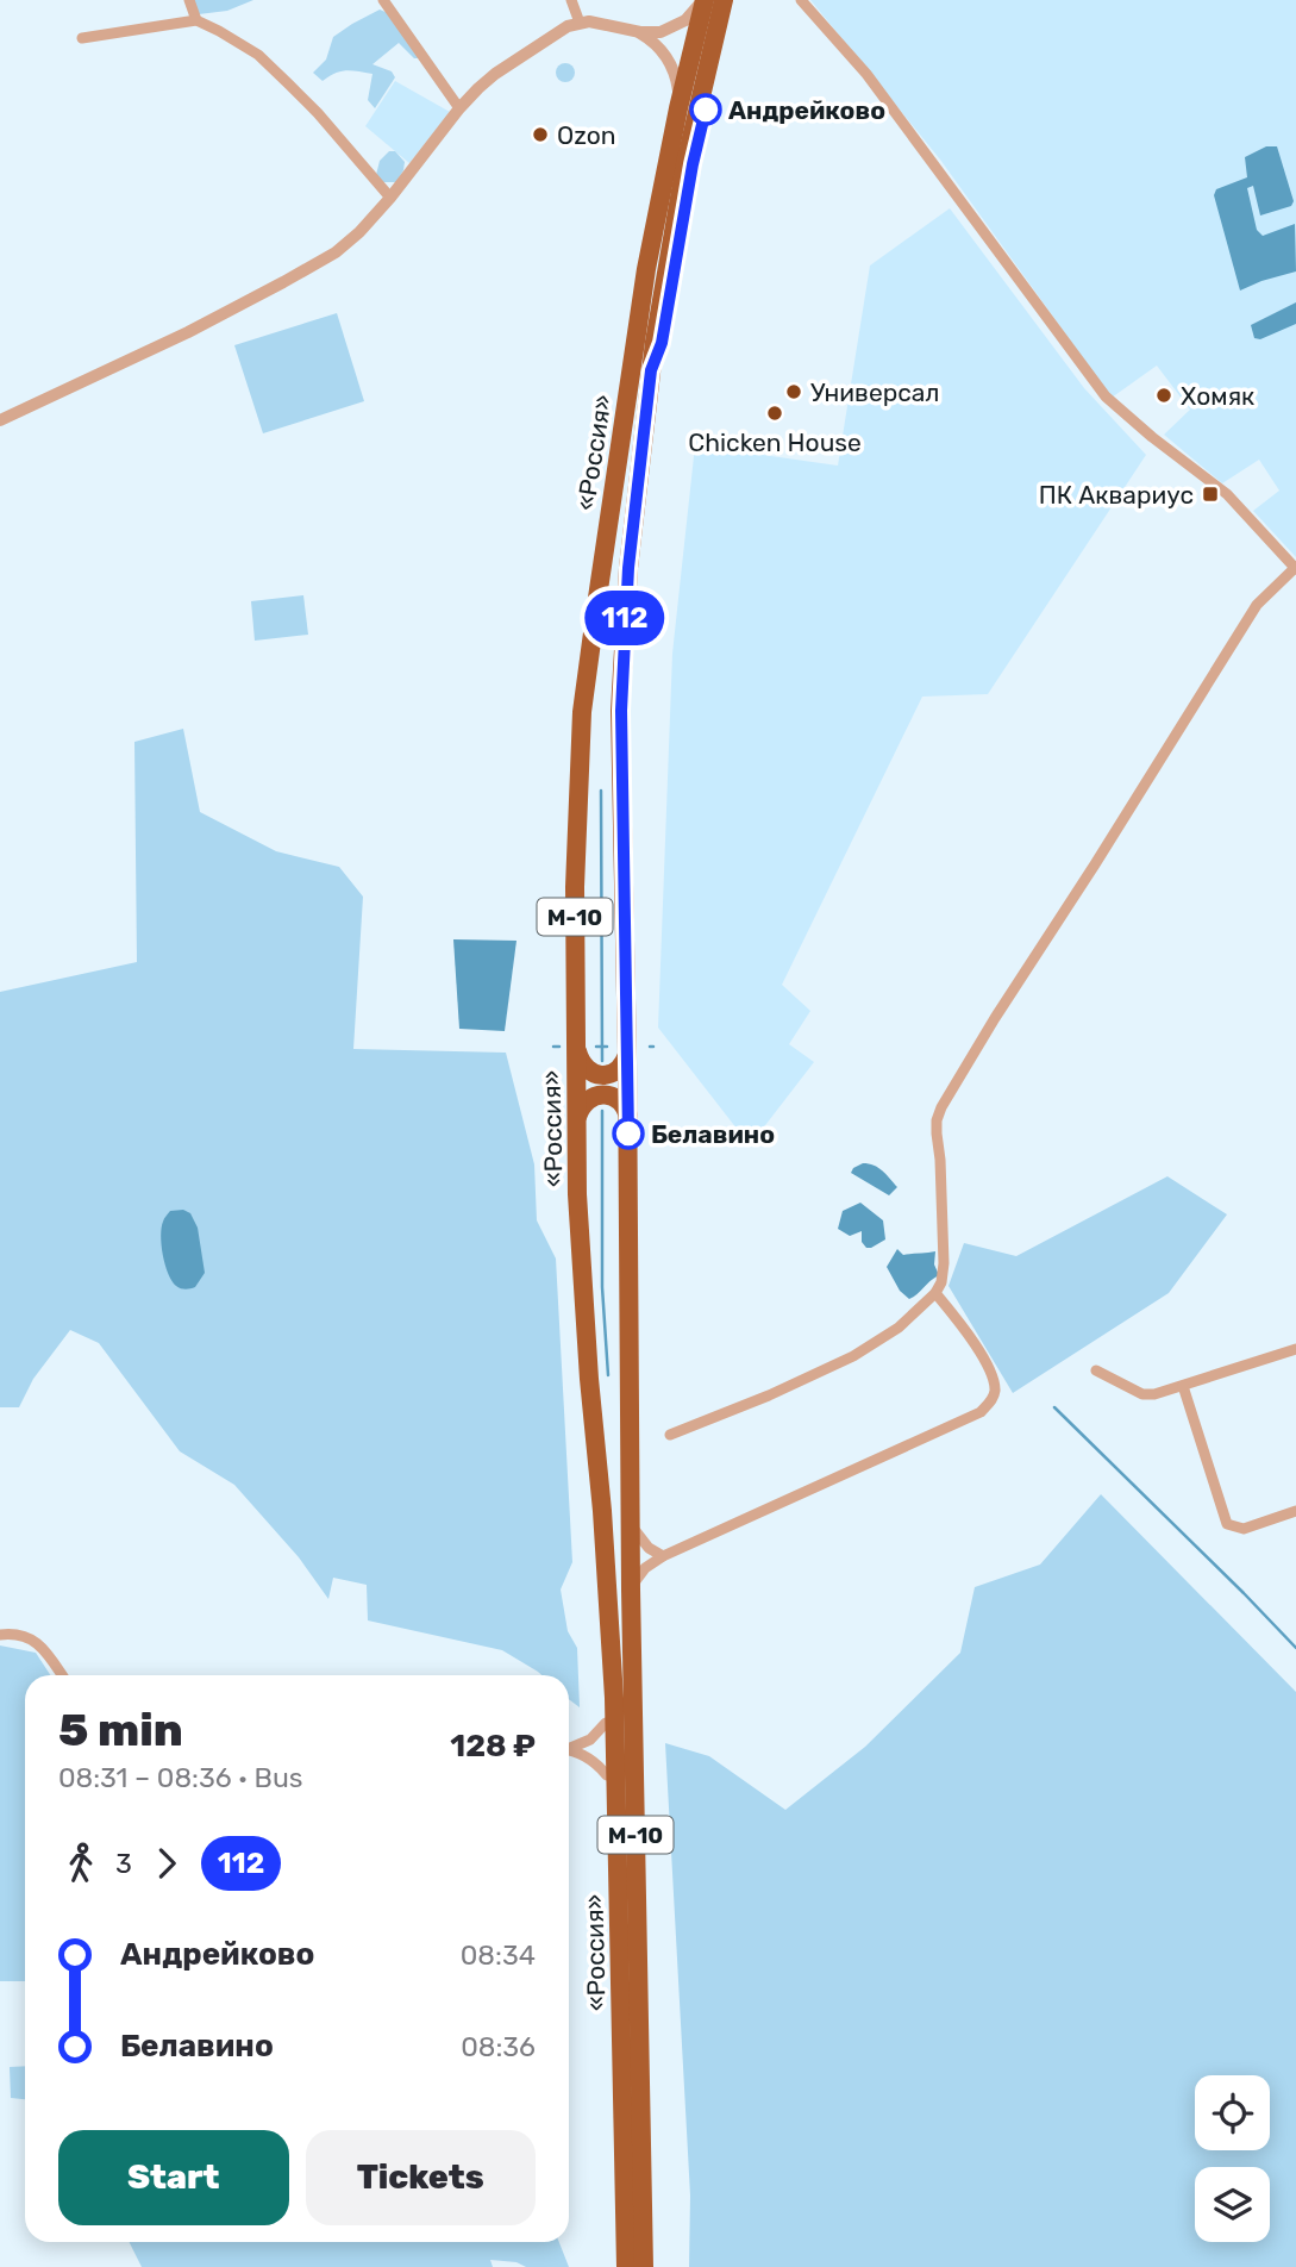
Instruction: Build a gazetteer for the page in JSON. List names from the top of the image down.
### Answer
{
  "streets": {
    "highway": ["«Россия»", "М-10"]
  },
  "places": {
    "other": [
      "Андрейково",
      "Ozon",
      "Универсал",
      "Хомяк",
      "Chicken House",
      "Белавино"
    ],
    "transit": ["ПК Аквариус"]
  },
  "lines": ["bus line 112"],
  "page": {
    "on_map": "112",
    "heading": ["5 min", "08:31 – 08:36 · Bus", "128 ₽"],
    "legs": ["3", "112"],
    "list": [
      {
        "name": "Андрейково",
        "value": "08:34"
      },
      {
        "name": "Белавино",
        "value": "08:36"
      }
    ],
    "buttons": ["Start", "Tickets"]
  }
}
